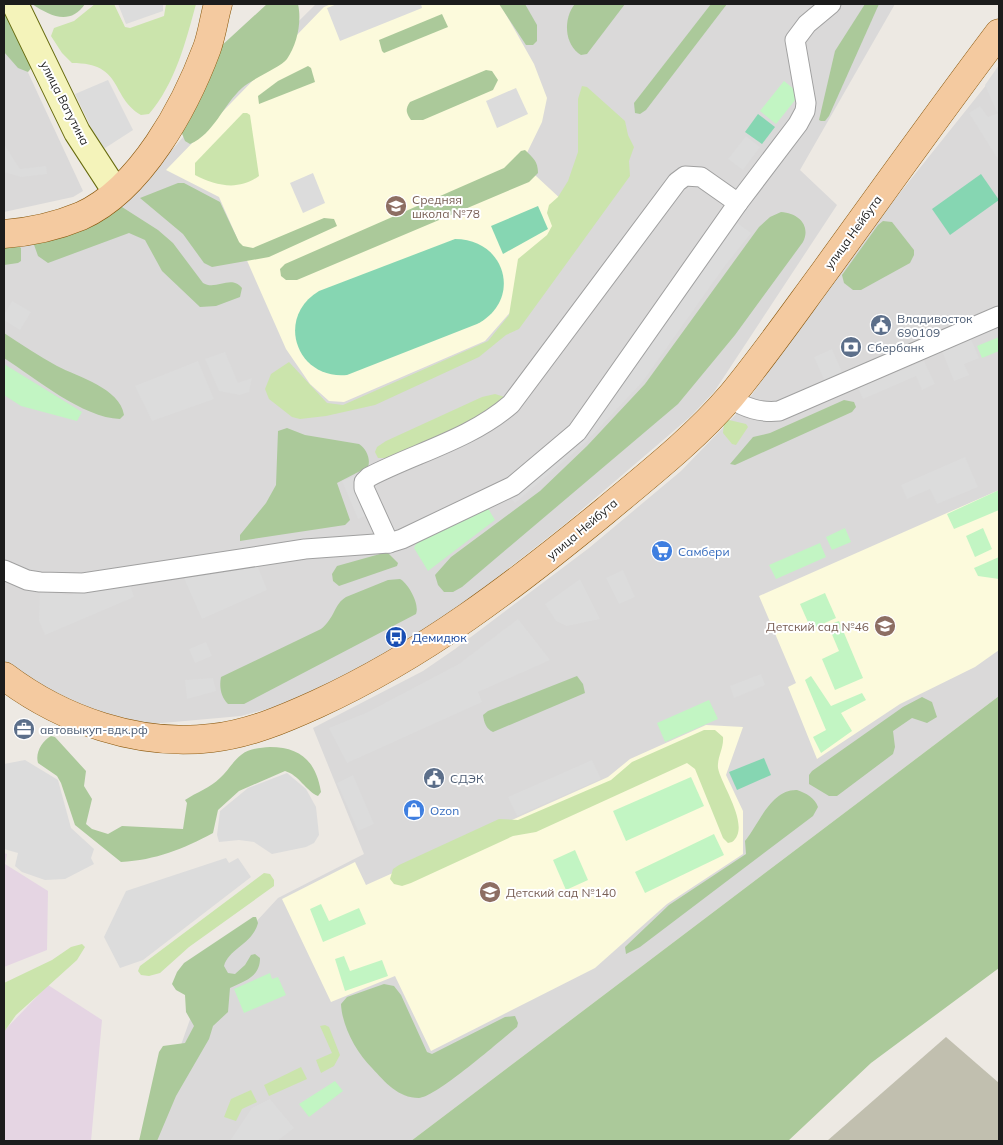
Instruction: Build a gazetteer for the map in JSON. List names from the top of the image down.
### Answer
{
  "streets": {
    "main road": ["улица Нейбута"],
    "street": ["улица Ватутина"]
  },
  "places": {
    "school or university": ["Средняя школа №78", "Детский сад №46", "Детский сад №140"],
    "public building": ["Владивосток 690109", "СДЭК"],
    "bank": ["Сбербанк"],
    "supermarket": ["Самбери"],
    "bus stop": ["Демидюк"],
    "office": ["автовыкуп-вдк.рф"],
    "shop": ["Ozon"]
  }
}
